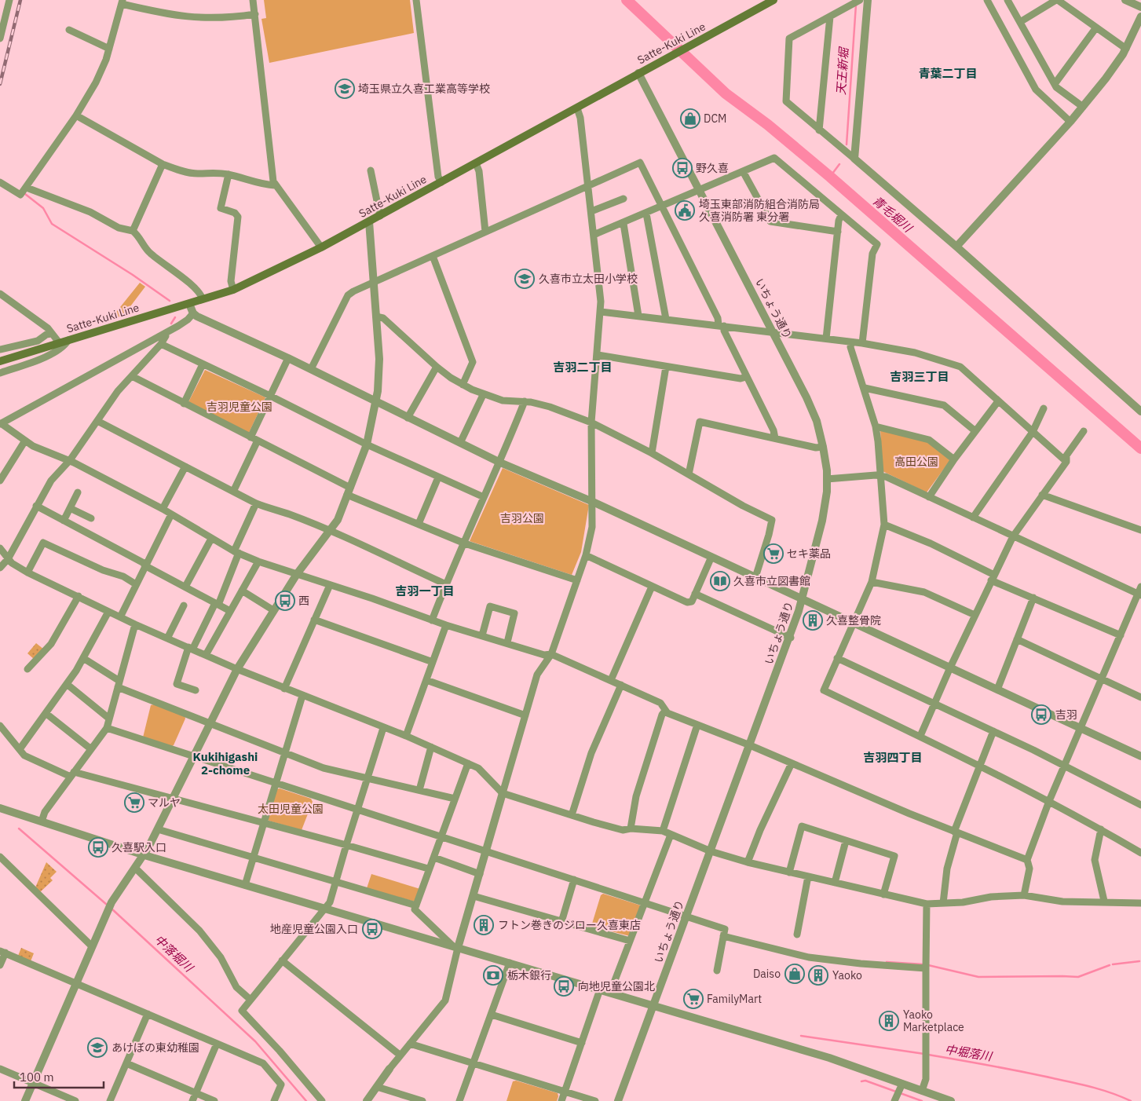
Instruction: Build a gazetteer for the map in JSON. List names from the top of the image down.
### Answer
{
  "streets": {
    "main road": ["Satte-Kuki Line"],
    "street": ["いちょう通り"]
  },
  "crossings": [
    ["Satte-Kuki Line", "いちょう通り"]
  ],
  "districts": [
    "青葉二丁目",
    "吉羽二丁目",
    "吉羽三丁目",
    "吉羽一丁目",
    "Kukihigashi 2-chome",
    "吉羽四丁目"
  ],
  "water": [
    "天王新堀",
    "青毛堀川",
    "中落堀川",
    "中堀落川"
  ],
  "parks": [
    "吉羽児童公園",
    "高田公園",
    "吉羽公園",
    "太田児童公園"
  ],
  "places": {
    "school or university": ["埼玉県立久喜工業高等学校", "久喜市立太田小学校", "あけぼの東幼稚園"],
    "shop": ["DCM", "Daiso"],
    "bus stop": [
      "野久喜",
      "西",
      "吉羽",
      "久喜駅入口",
      "地産児童公園入口",
      "向地児童公園北"
    ],
    "public building": ["埼玉東部消防組合消防局 久喜消防署 東分署"],
    "supermarket": ["セキ薬品", "マルヤ", "FamilyMart"],
    "library": ["久喜市立図書館"],
    "building": [
      "久喜整骨院",
      "フトン巻きのジロー久喜東店",
      "Yaoko",
      "Yaoko Marketplace"
    ],
    "bank": ["栃木銀行"]
  },
  "scale_bar": "100 m"
}
